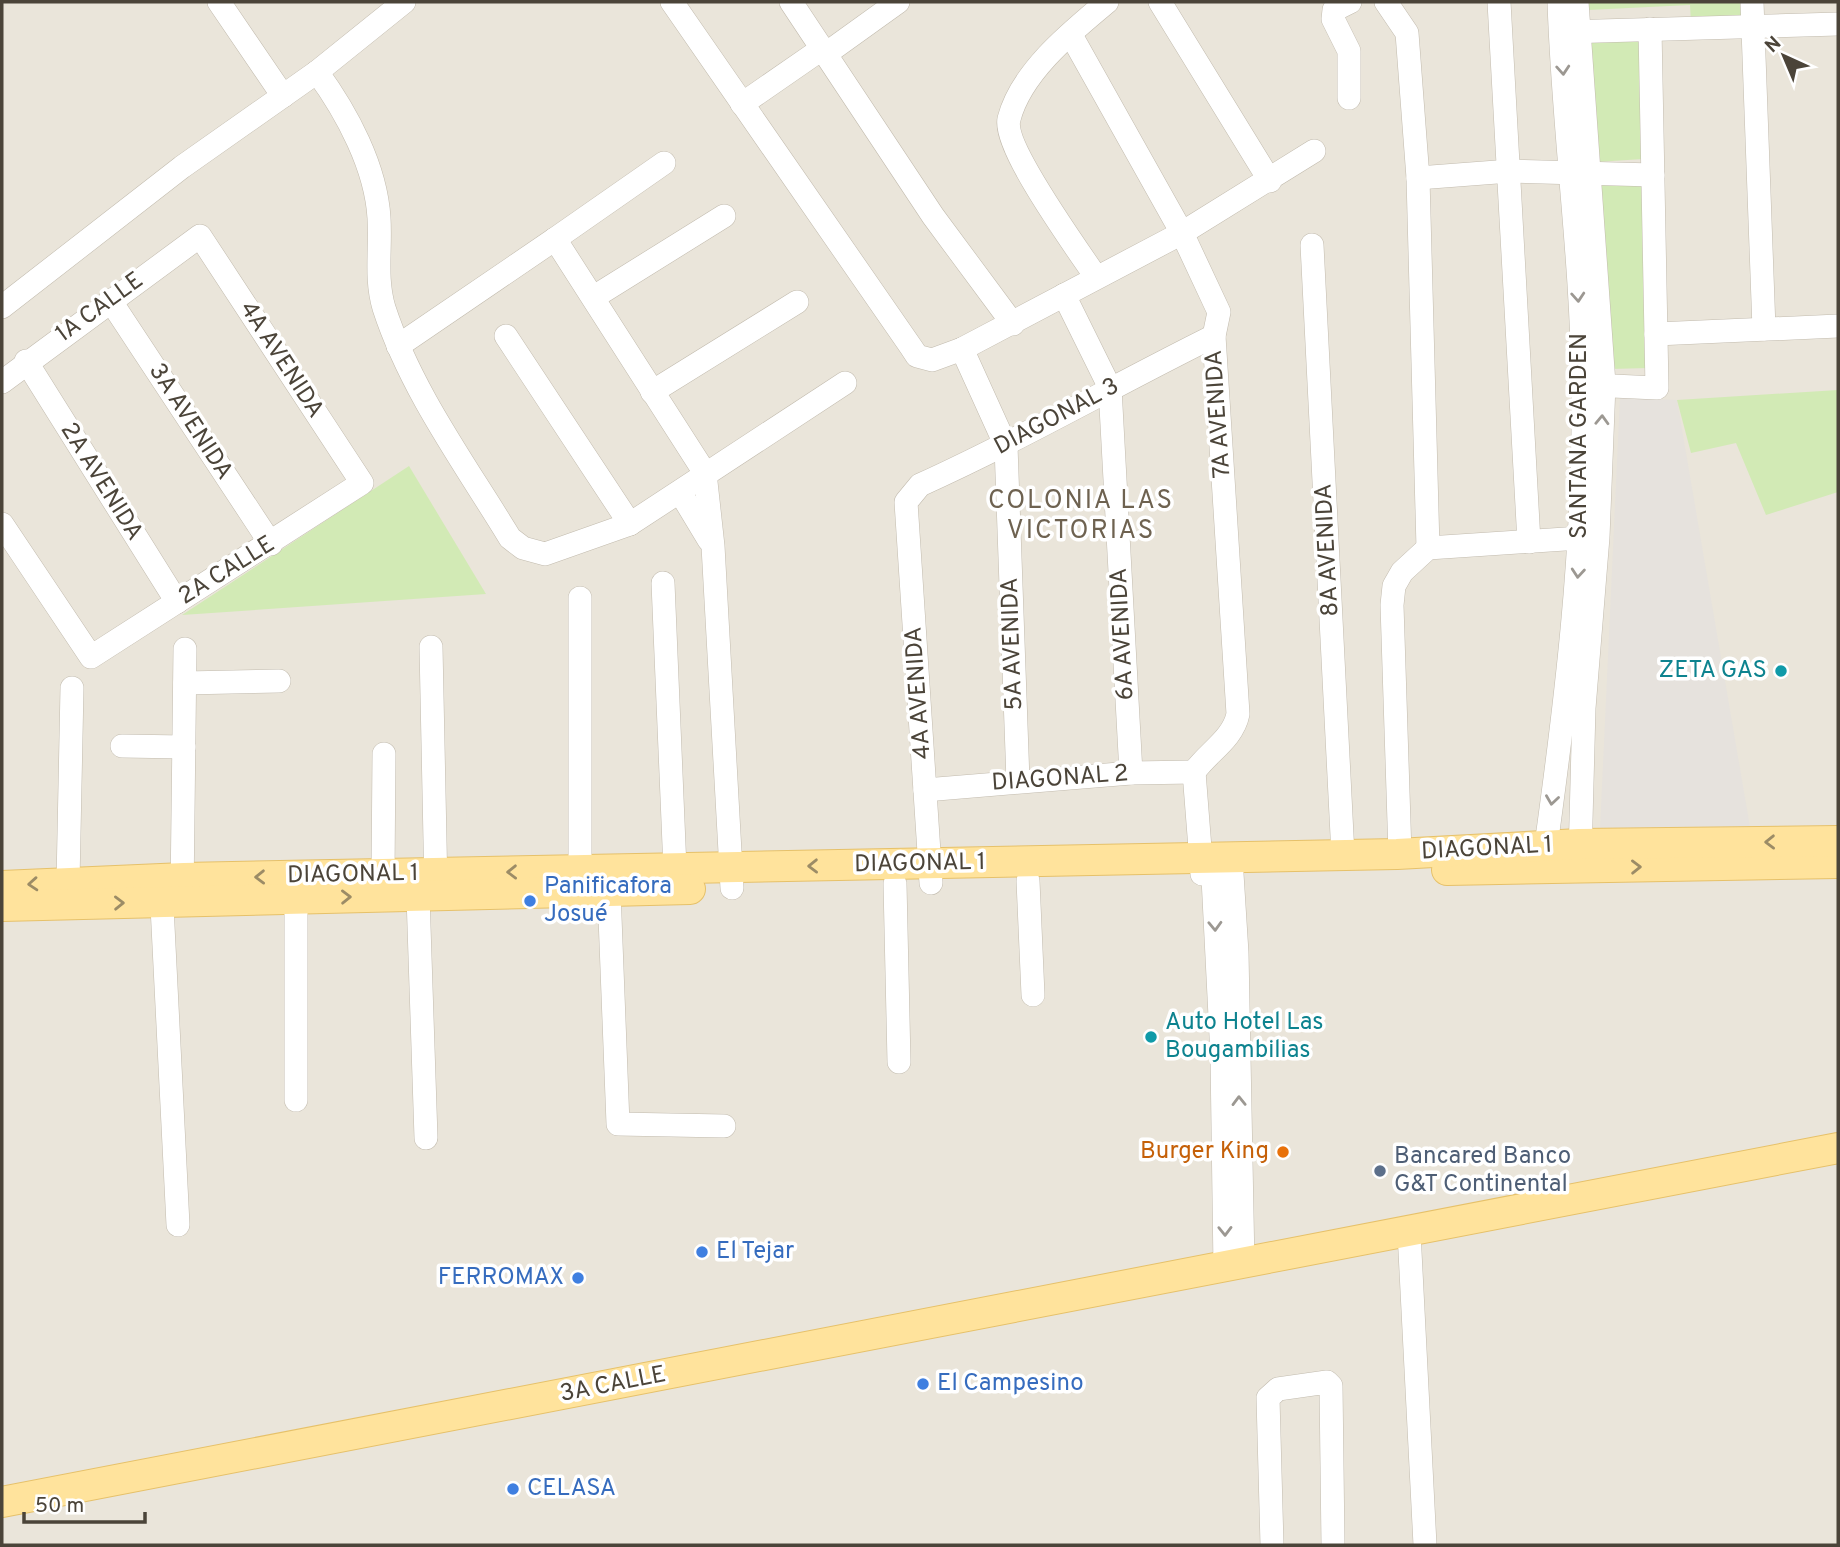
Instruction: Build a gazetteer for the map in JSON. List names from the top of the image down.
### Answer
{
  "streets": {
    "main road": ["DIAGONAL 1", "3A CALLE"],
    "street": [
      "1A CALLE",
      "4A AVENIDA",
      "7A AVENIDA",
      "DIAGONAL 3",
      "3A AVENIDA",
      "SANTANA GARDEN",
      "2A AVENIDA",
      "8A AVENIDA",
      "2A CALLE",
      "6A AVENIDA",
      "5A AVENIDA",
      "DIAGONAL 2"
    ]
  },
  "crossings": [
    ["1A CALLE", "4A AVENIDA"],
    ["1A CALLE", "3A AVENIDA"],
    ["1A CALLE", "2A AVENIDA"],
    ["4A AVENIDA", "DIAGONAL 3"],
    ["4A AVENIDA", "2A CALLE"],
    ["4A AVENIDA", "DIAGONAL 2"],
    ["4A AVENIDA", "DIAGONAL 1"],
    ["7A AVENIDA", "DIAGONAL 3"],
    ["7A AVENIDA", "DIAGONAL 2"],
    ["DIAGONAL 3", "6A AVENIDA"],
    ["DIAGONAL 3", "5A AVENIDA"],
    ["3A AVENIDA", "2A CALLE"],
    ["SANTANA GARDEN", "DIAGONAL 1"],
    ["2A AVENIDA", "2A CALLE"],
    ["8A AVENIDA", "DIAGONAL 1"],
    ["6A AVENIDA", "DIAGONAL 2"],
    ["5A AVENIDA", "DIAGONAL 2"]
  ],
  "districts": ["COLONIA LAS VICTORIAS"],
  "places": [
    "ZETA GAS",
    "Panificafora Josué",
    "Auto Hotel Las Bougambilias",
    "Burger King",
    "Bancared Banco G&T Continental",
    "El Tejar",
    "FERROMAX",
    "El Campesino",
    "CELASA"
  ],
  "scale_bar": "50 m",
  "north": "top left"
}
